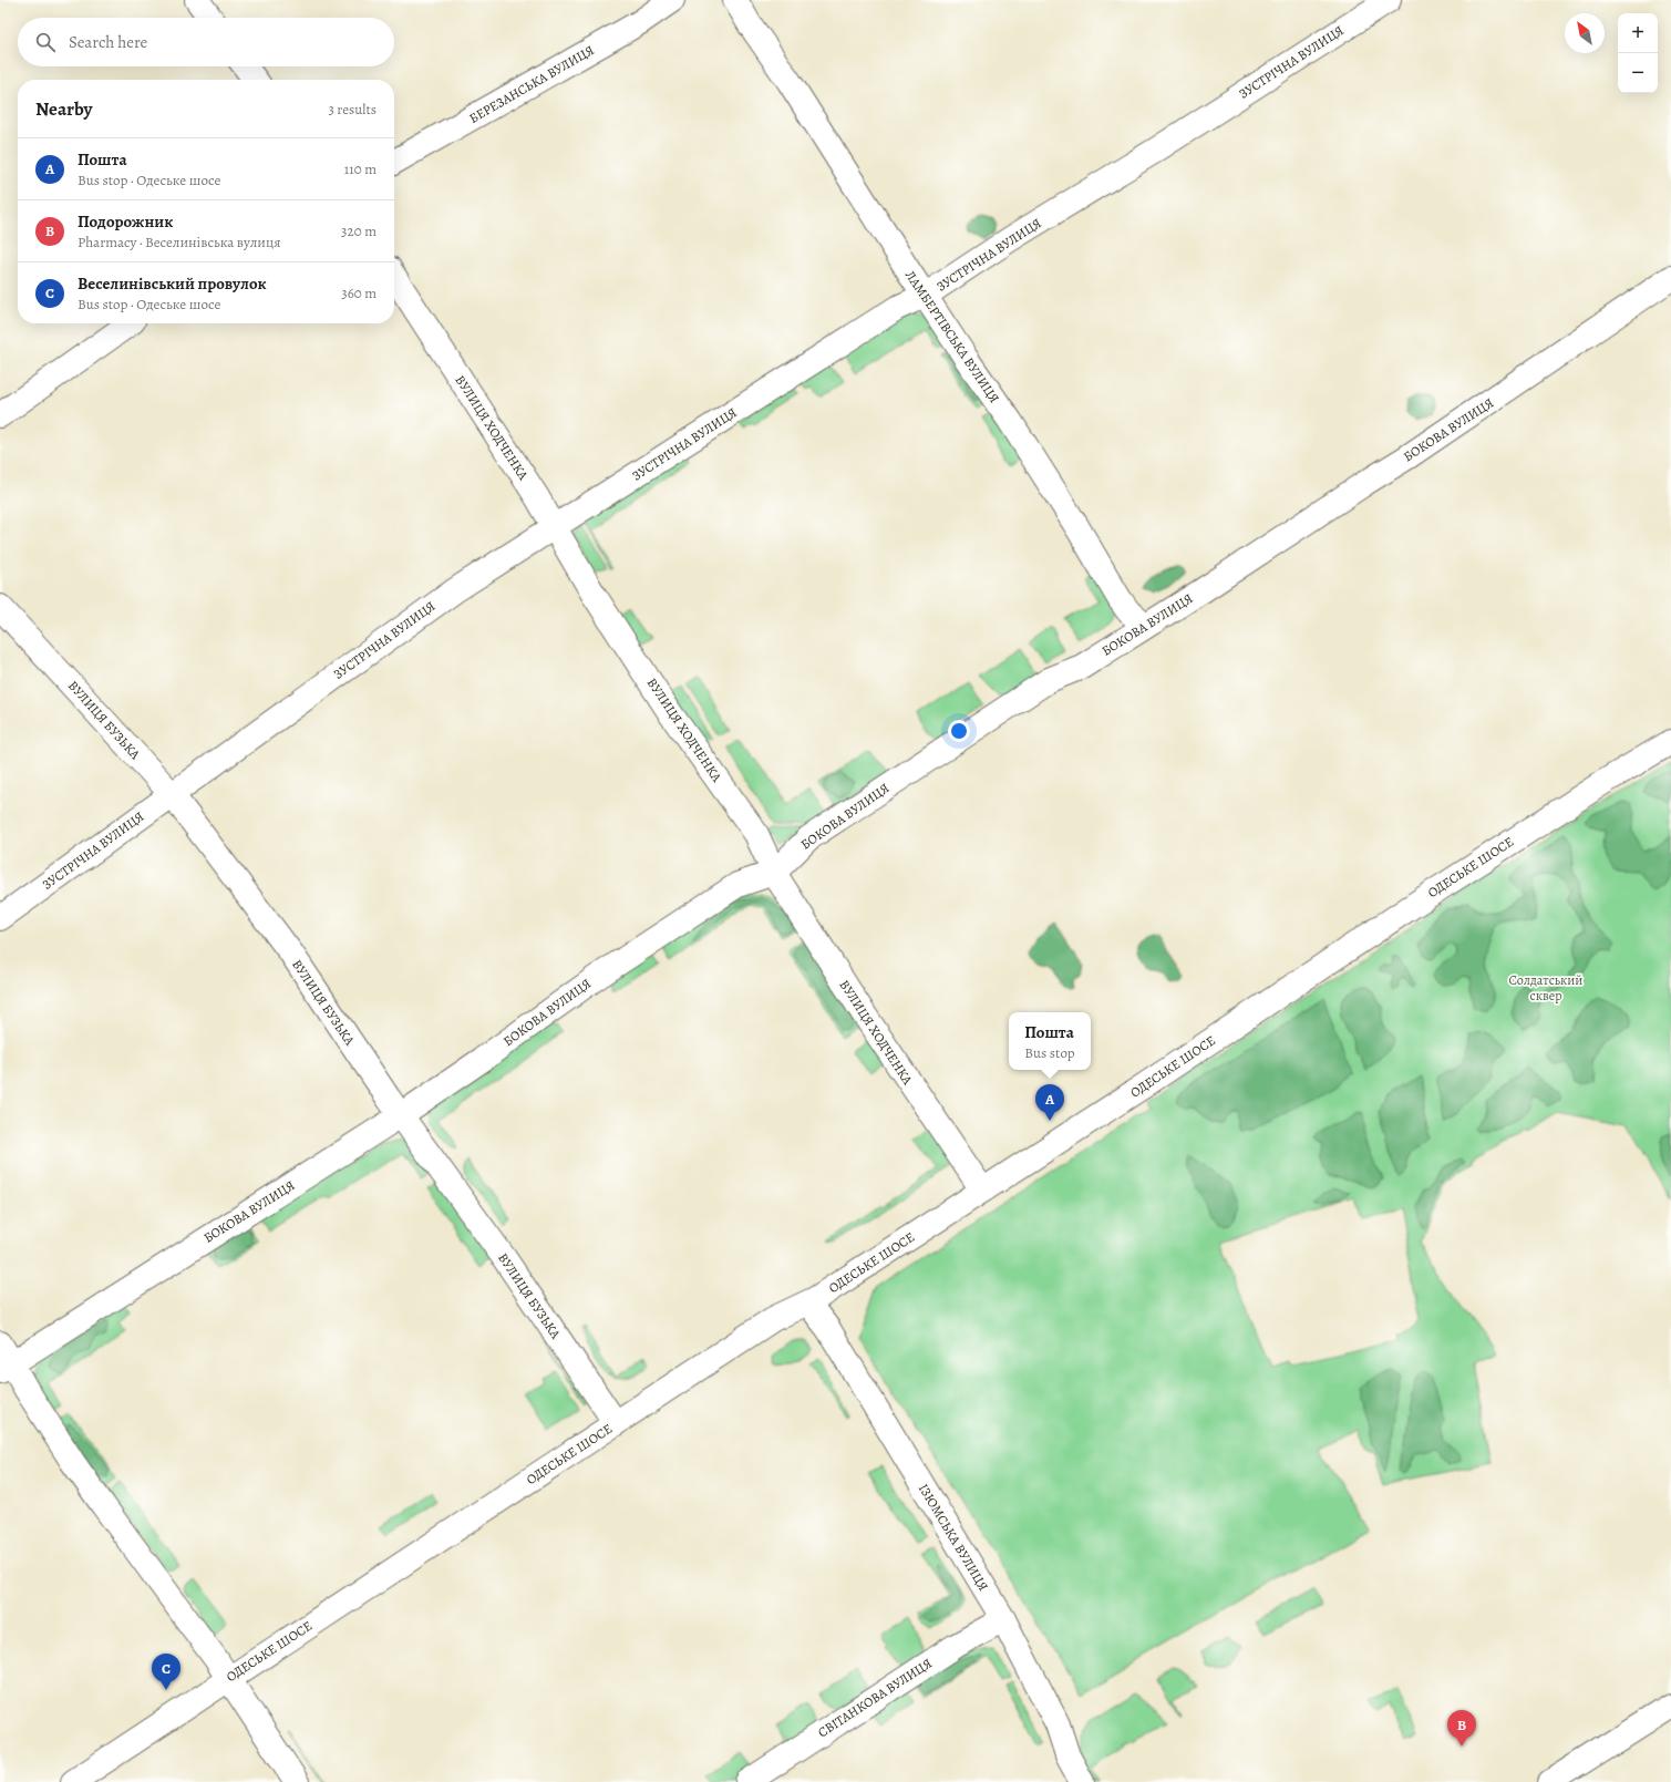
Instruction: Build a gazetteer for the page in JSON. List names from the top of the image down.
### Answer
{
  "streets": {
    "main road": [
      "ЗУСТРІЧНА ВУЛИЦЯ",
      "БЕРЕЗАНСЬКА ВУЛИЦЯ",
      "ЛАМБЕРТІВСЬКА ВУЛИЦЯ",
      "ВУЛИЦЯ ХОДЧЕНКА",
      "БОКОВА ВУЛИЦЯ",
      "ВУЛИЦЯ БУЗЬКА",
      "ОДЕСЬКЕ ШОСЕ",
      "ІЗЮМСЬКА ВУЛИЦЯ",
      "СВІТАНКОВА ВУЛИЦЯ"
    ]
  },
  "crossings": [
    ["ЗУСТРІЧНА ВУЛИЦЯ", "ЛАМБЕРТІВСЬКА ВУЛИЦЯ"],
    ["ЗУСТРІЧНА ВУЛИЦЯ", "ВУЛИЦЯ ХОДЧЕНКА"],
    ["ЗУСТРІЧНА ВУЛИЦЯ", "ВУЛИЦЯ БУЗЬКА"],
    ["ЛАМБЕРТІВСЬКА ВУЛИЦЯ", "БОКОВА ВУЛИЦЯ"],
    ["ВУЛИЦЯ ХОДЧЕНКА", "БОКОВА ВУЛИЦЯ"],
    ["ВУЛИЦЯ ХОДЧЕНКА", "ОДЕСЬКЕ ШОСЕ"],
    ["БОКОВА ВУЛИЦЯ", "ВУЛИЦЯ БУЗЬКА"],
    ["ВУЛИЦЯ БУЗЬКА", "ОДЕСЬКЕ ШОСЕ"],
    ["ОДЕСЬКЕ ШОСЕ", "ІЗЮМСЬКА ВУЛИЦЯ"],
    ["ІЗЮМСЬКА ВУЛИЦЯ", "СВІТАНКОВА ВУЛИЦЯ"]
  ],
  "parks": ["Солдатський сквер"],
  "north": "top left",
  "page": {
    "map_buttons": ["+", "−"],
    "search": "Search here",
    "heading": ["Nearby", "3 results"],
    "list": [
      {
        "mark": "A",
        "name": "Пошта",
        "note": "Bus stop · Одеське шосе",
        "value": "110 m"
      },
      {
        "mark": "B",
        "name": "Подорожник",
        "note": "Pharmacy · Веселинівська вулиця",
        "value": "320 m"
      },
      {
        "mark": "C",
        "name": "Веселинівський провулок",
        "note": "Bus stop · Одеське шосе",
        "value": "360 m"
      }
    ],
    "popup": ["Пошта", "Bus stop"],
    "pins": ["A", "C", "B"]
  }
}
